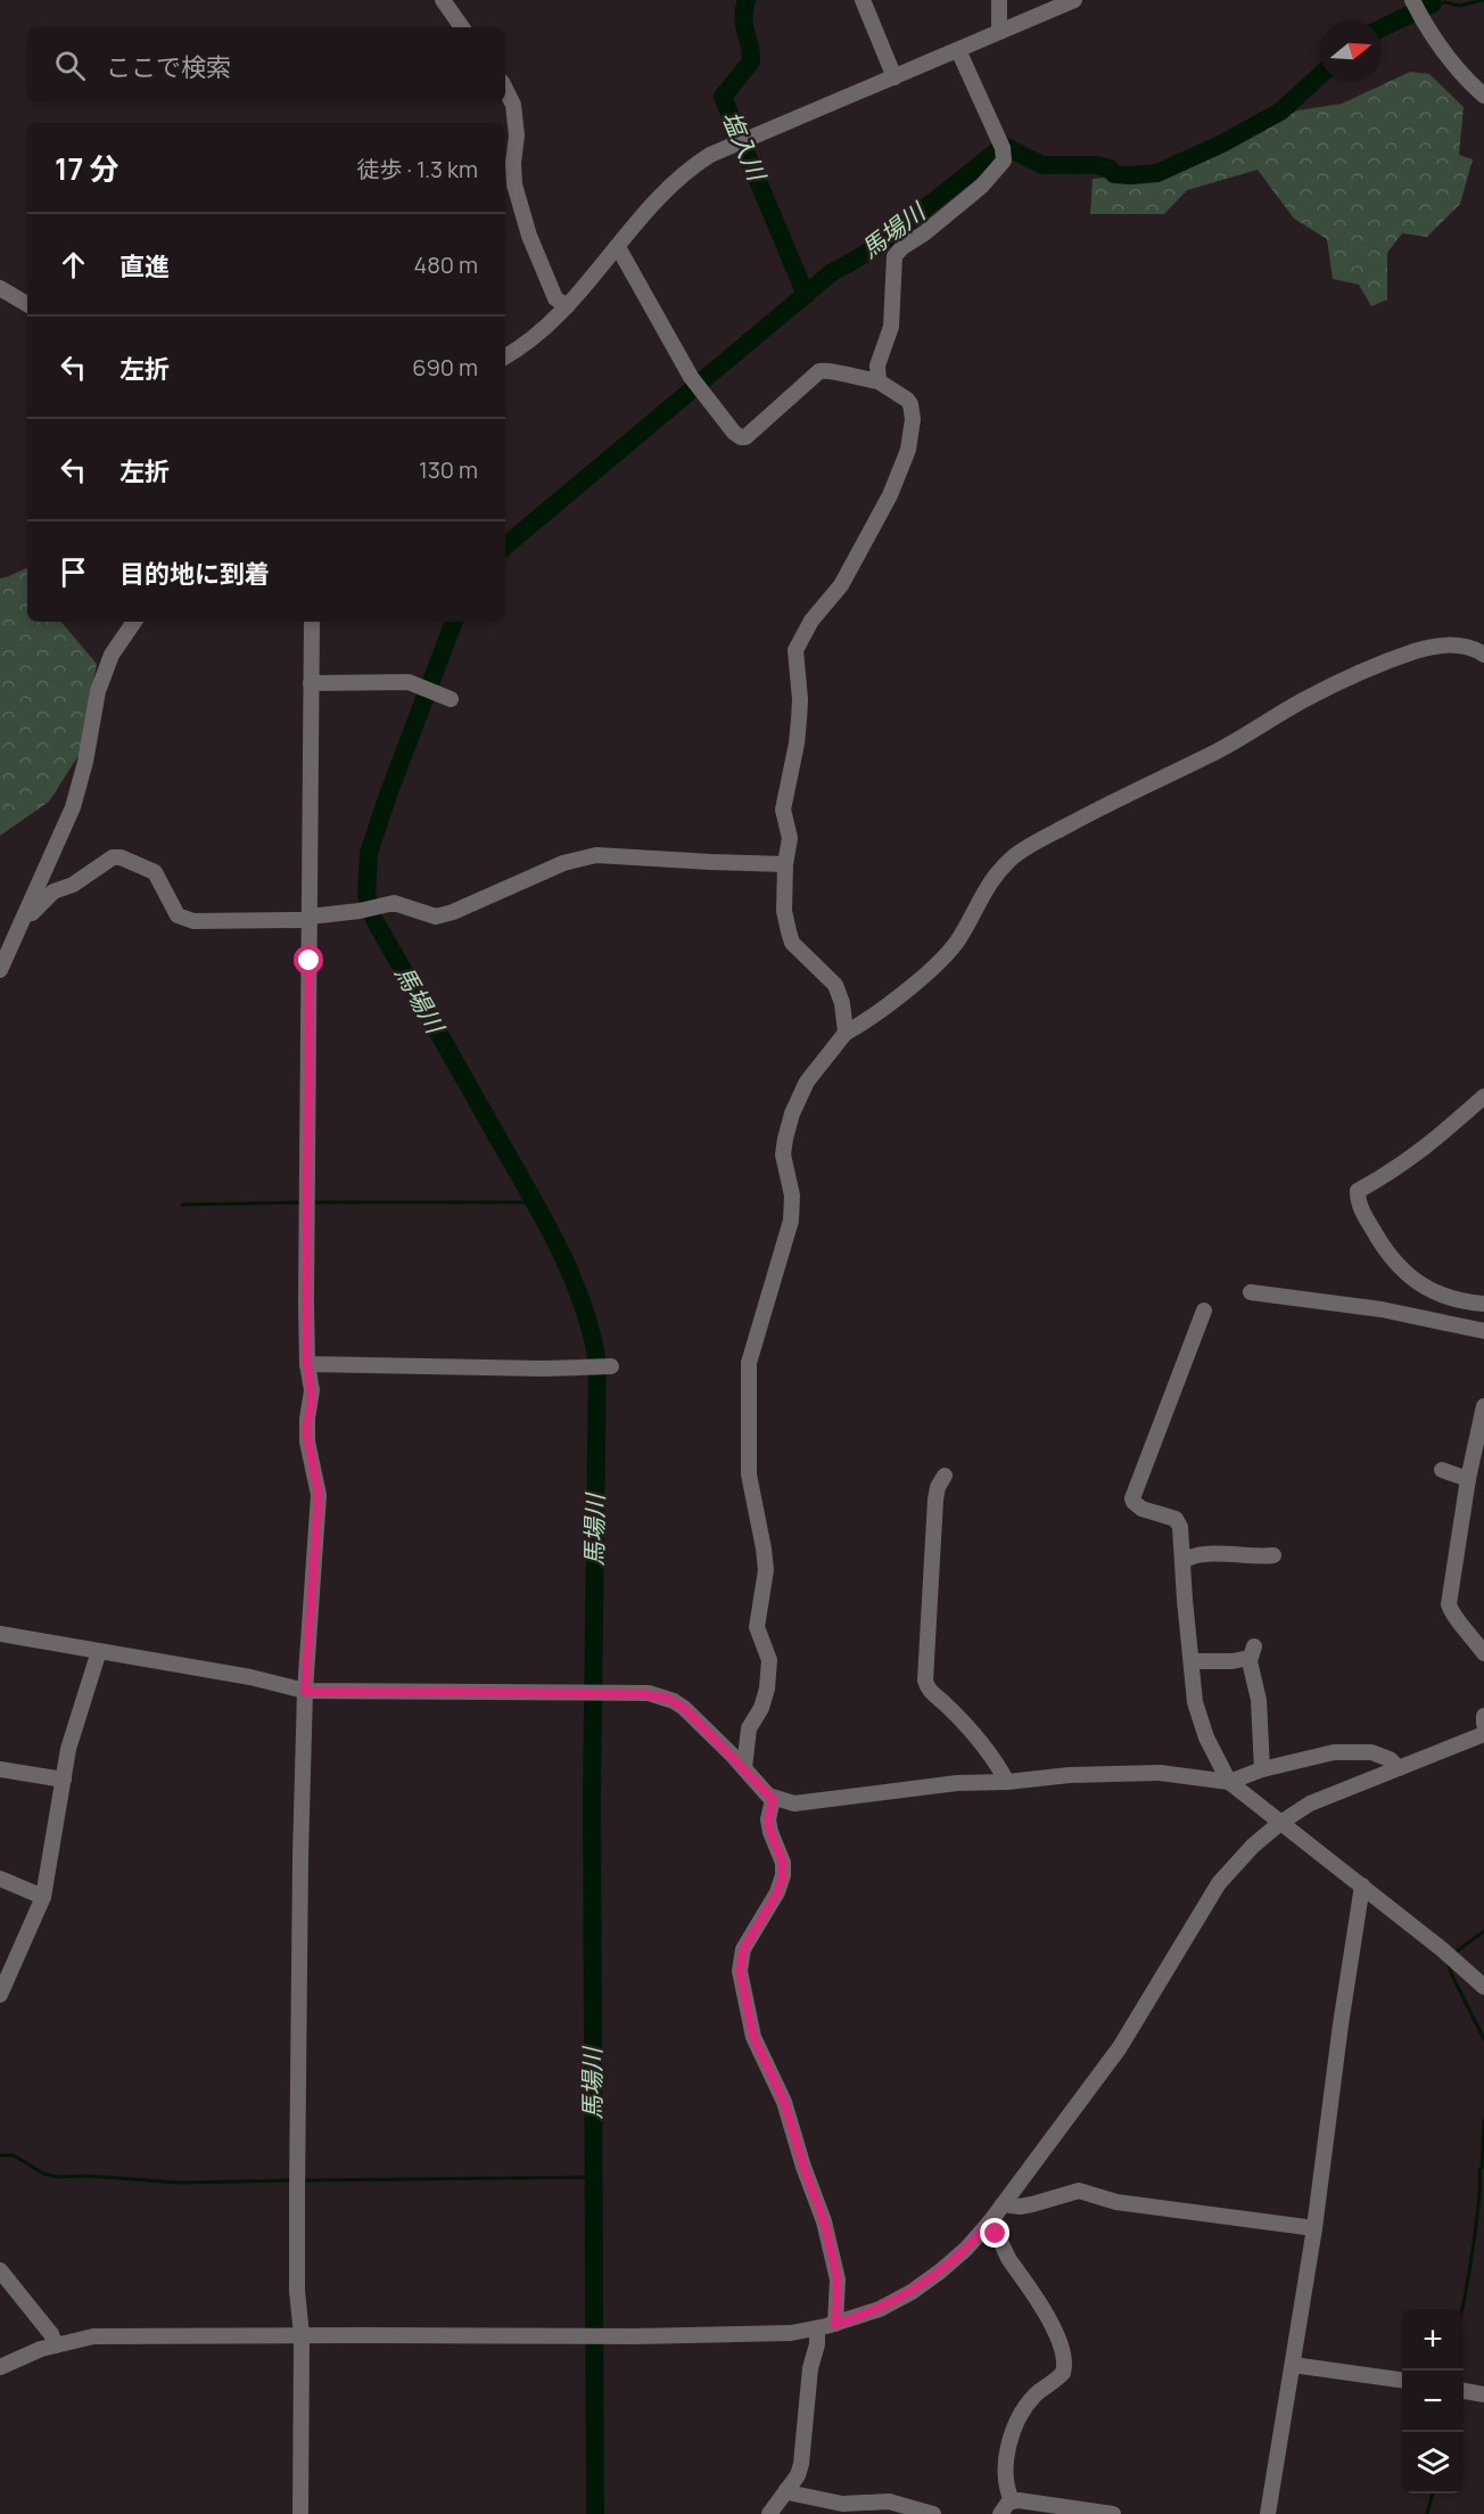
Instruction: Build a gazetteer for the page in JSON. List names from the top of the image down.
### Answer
{
  "water": ["塩入川", "馬場川"],
  "north": "right",
  "page": {
    "search": "ここで検索",
    "heading": ["17 分", "徒歩 · 1.3 km"],
    "list": [
      ["直進", "480 m"],
      ["左折", "690 m"],
      ["左折", "130 m"],
      "目的地に到着"
    ],
    "map_buttons": ["+", "−"]
  }
}
